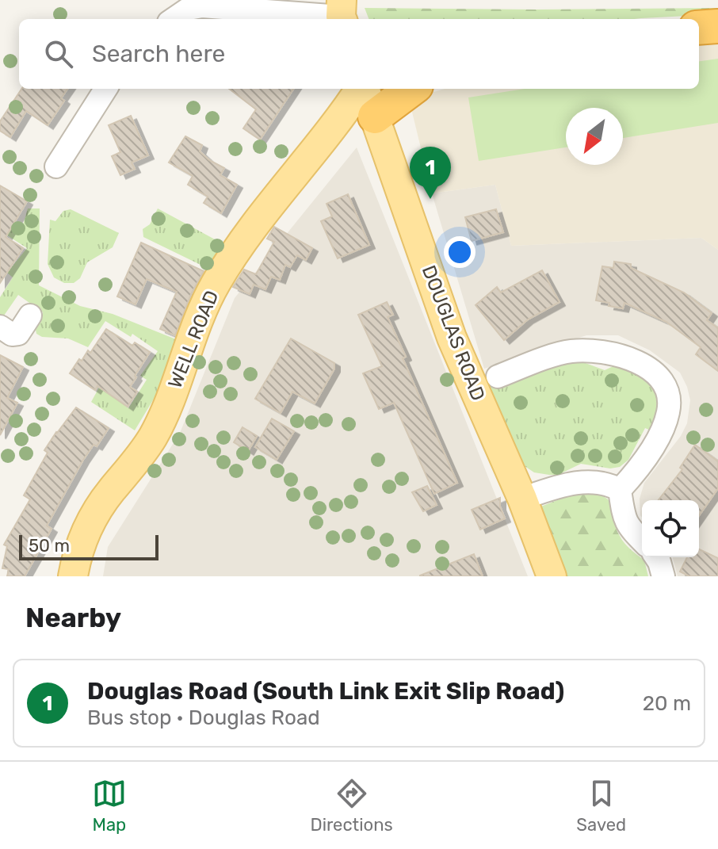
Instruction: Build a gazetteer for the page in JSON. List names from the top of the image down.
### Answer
{
  "streets": {
    "main road": ["DOUGLAS ROAD", "WELL ROAD"]
  },
  "scale_bar": "50 m",
  "north": "bottom left",
  "page": {
    "search": "Search here",
    "pins": "1",
    "scale": "50 m",
    "heading": "Nearby",
    "list": [
      {
        "mark": "1",
        "name": "Douglas Road (South Link Exit Slip Road)",
        "note": "Bus stop · Douglas Road",
        "value": "20 m"
      }
    ],
    "nav": ["Map", "Directions", "Saved"]
  }
}
